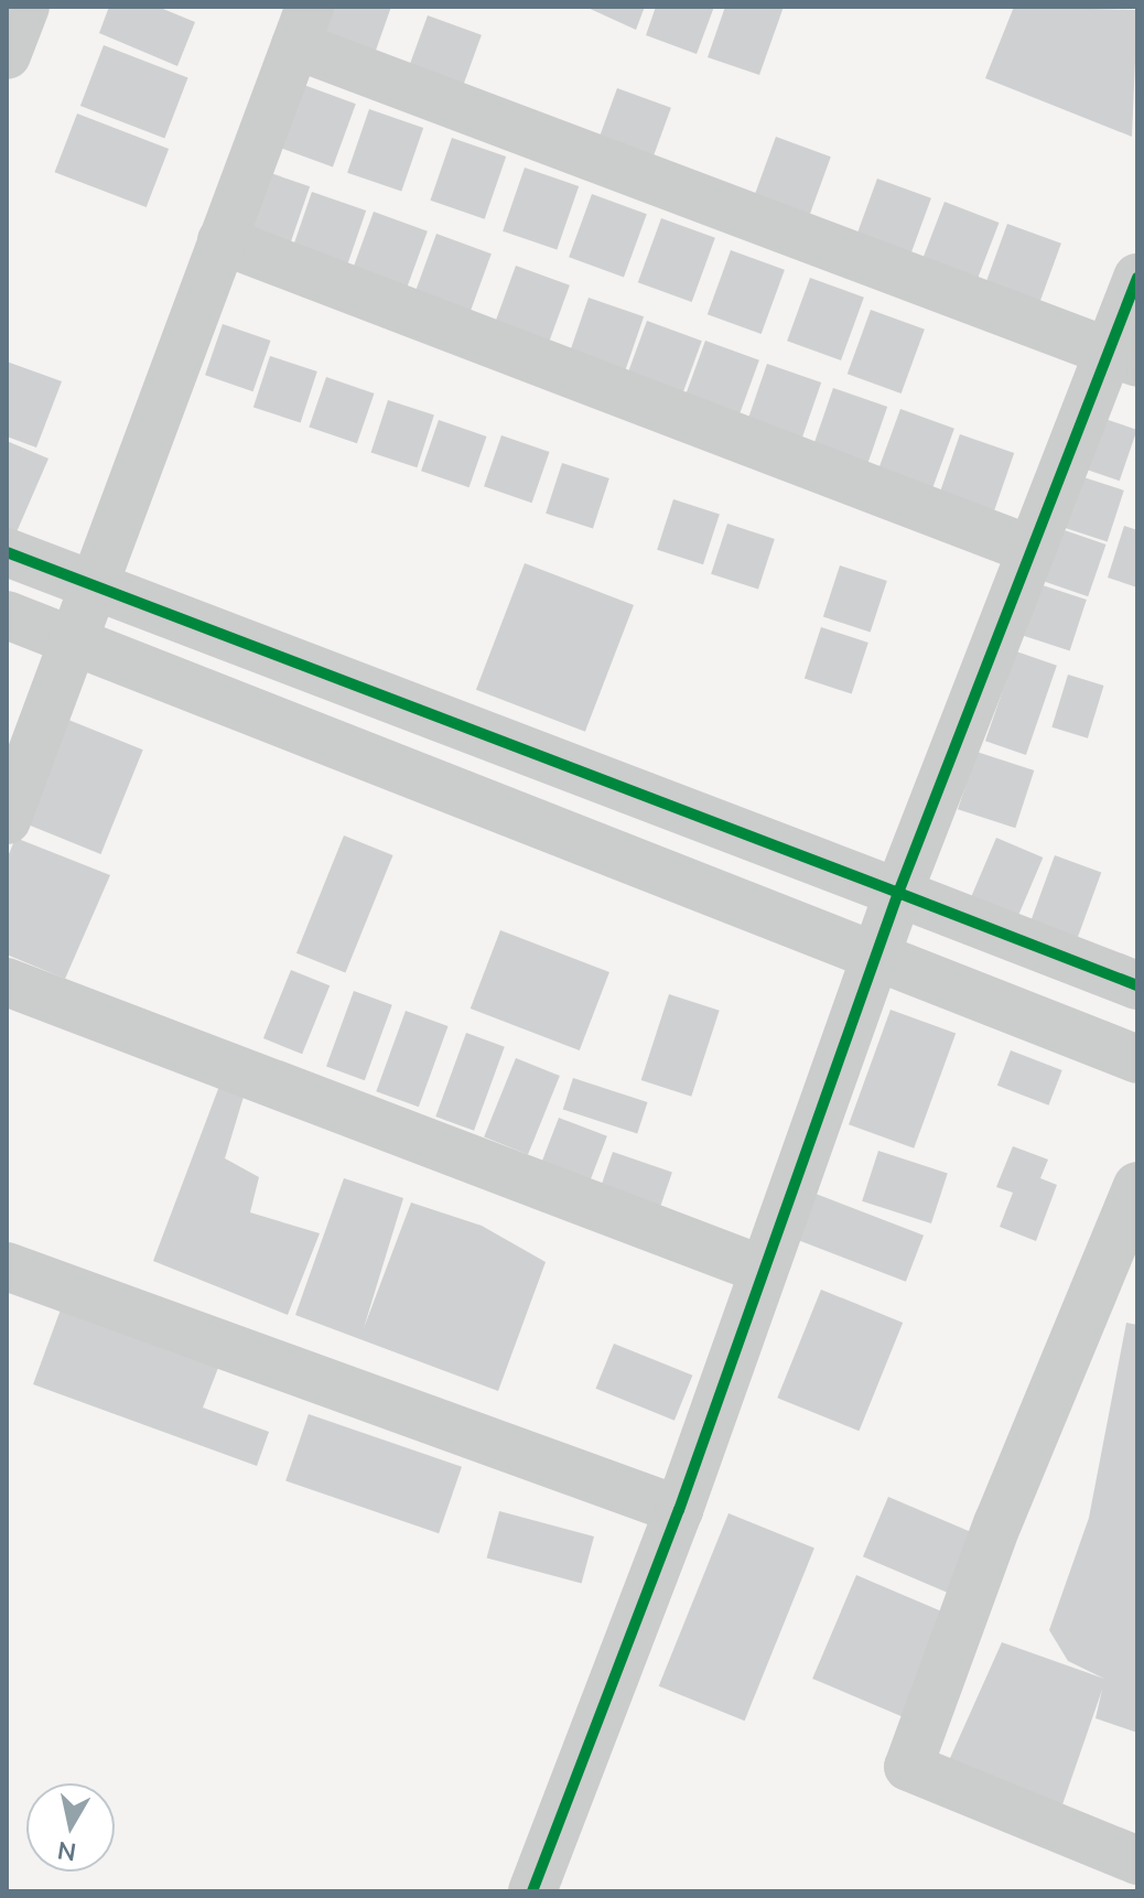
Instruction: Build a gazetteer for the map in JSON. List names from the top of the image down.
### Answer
{
  "north": "bottom"
}
